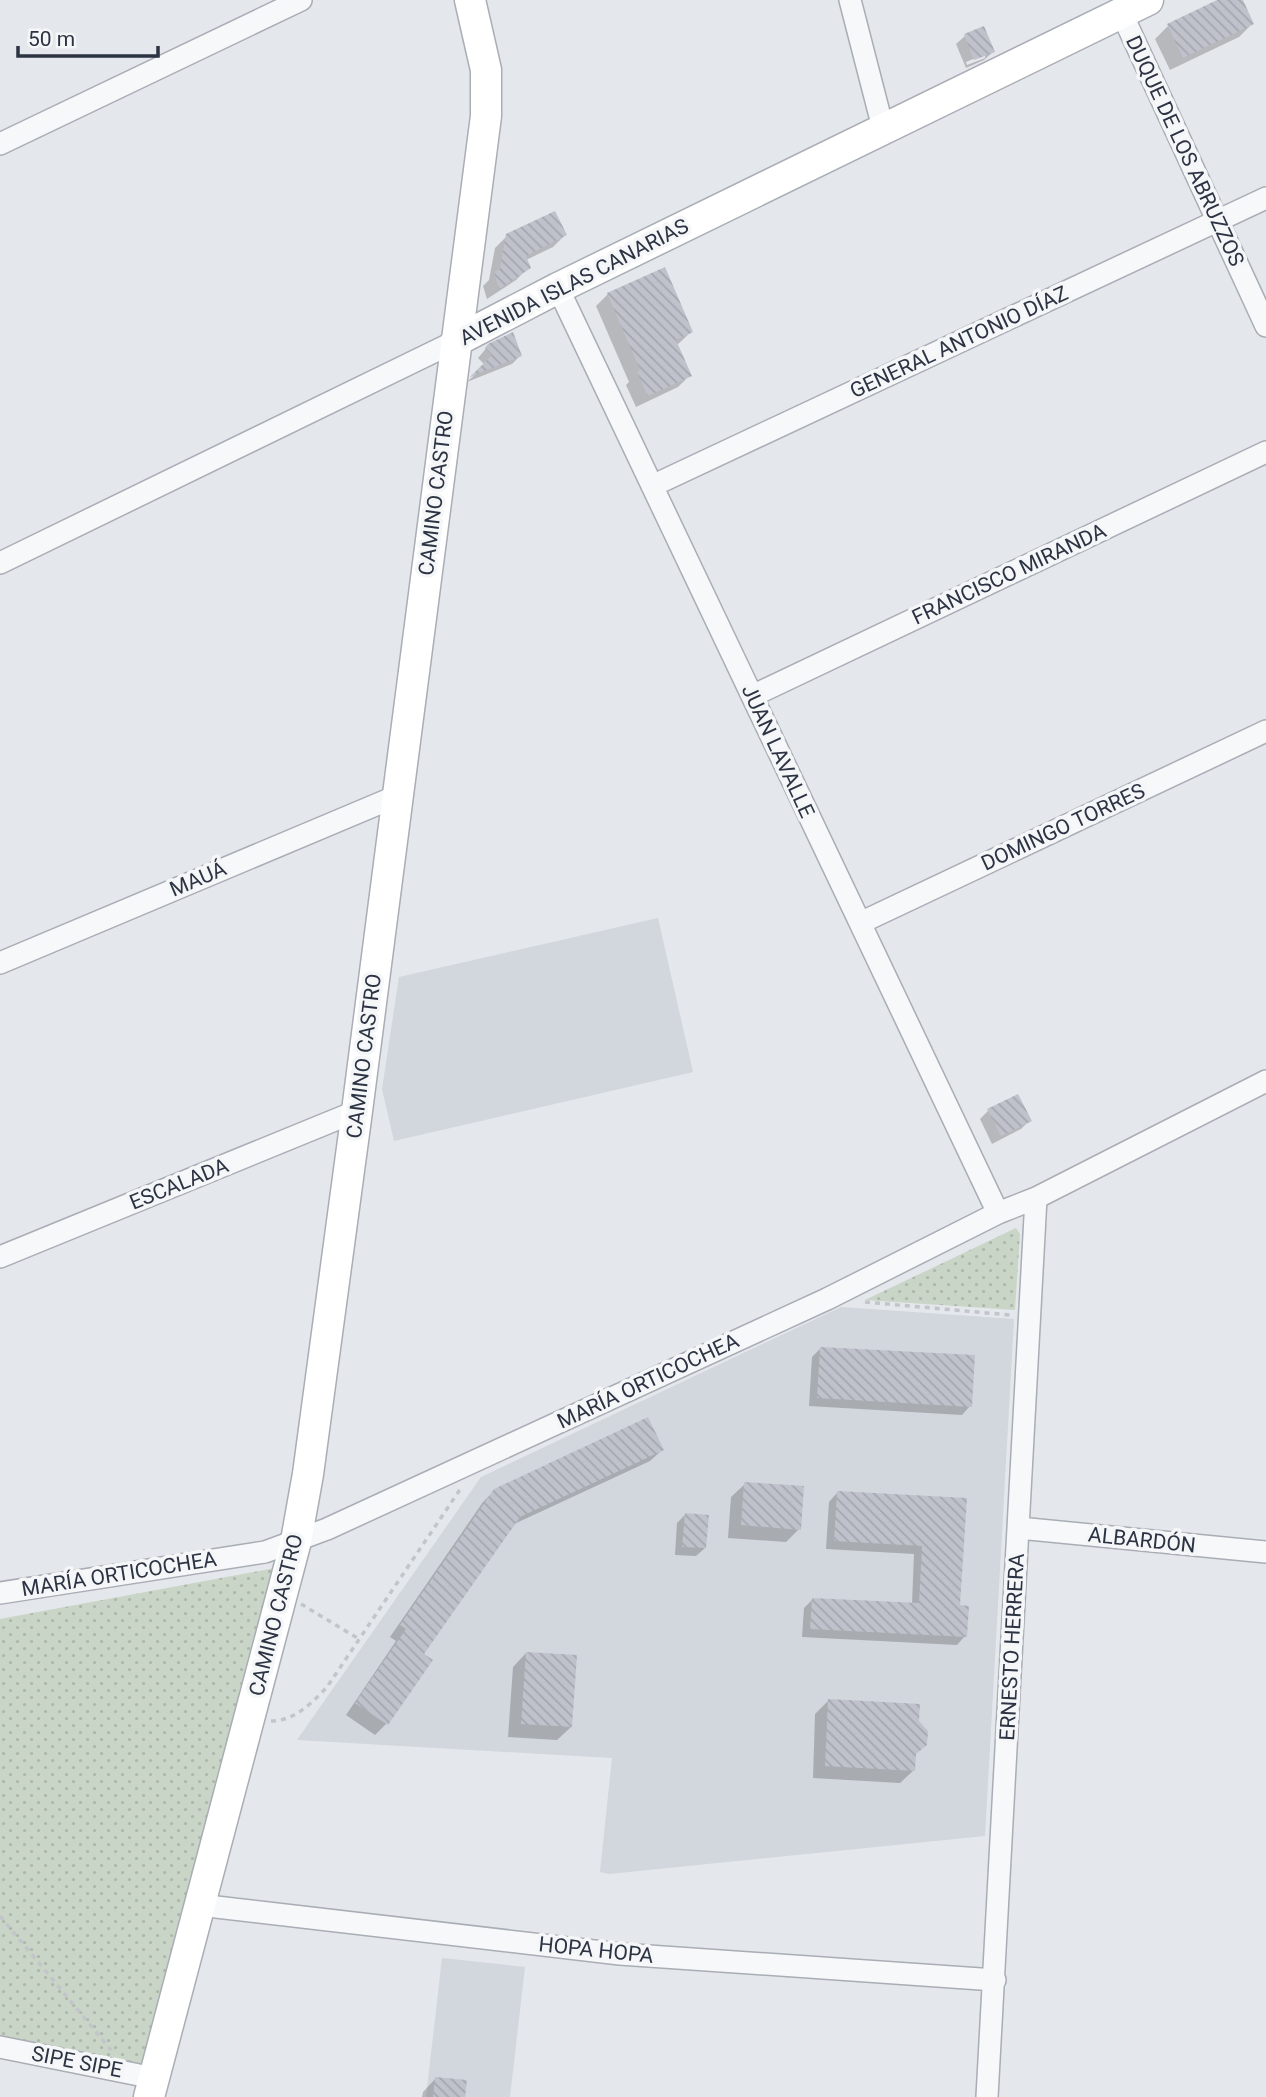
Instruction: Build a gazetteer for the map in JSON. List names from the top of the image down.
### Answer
{
  "streets": {
    "street": [
      "DUQUE DE LOS ABRUZZOS",
      "AVENIDA ISLAS CANARIAS",
      "GENERAL ANTONIO DÍAZ",
      "CAMINO CASTRO",
      "FRANCISCO MIRANDA",
      "JUAN LAVALLE",
      "DOMINGO TORRES",
      "MAUÁ",
      "ESCALADA",
      "MARÍA ORTICOCHEA",
      "ALBARDÓN",
      "ERNESTO HERRERA",
      "HOPA HOPA",
      "SIPE SIPE"
    ]
  },
  "crossings": [
    ["DUQUE DE LOS ABRUZZOS", "AVENIDA ISLAS CANARIAS"],
    ["DUQUE DE LOS ABRUZZOS", "GENERAL ANTONIO DÍAZ"],
    ["AVENIDA ISLAS CANARIAS", "CAMINO CASTRO"],
    ["AVENIDA ISLAS CANARIAS", "JUAN LAVALLE"],
    ["GENERAL ANTONIO DÍAZ", "JUAN LAVALLE"],
    ["CAMINO CASTRO", "MAUÁ"],
    ["CAMINO CASTRO", "ESCALADA"],
    ["CAMINO CASTRO", "MARÍA ORTICOCHEA"],
    ["CAMINO CASTRO", "HOPA HOPA"],
    ["CAMINO CASTRO", "SIPE SIPE"],
    ["FRANCISCO MIRANDA", "JUAN LAVALLE"],
    ["JUAN LAVALLE", "DOMINGO TORRES"],
    ["JUAN LAVALLE", "MARÍA ORTICOCHEA"],
    ["MARÍA ORTICOCHEA", "ERNESTO HERRERA"],
    ["ALBARDÓN", "ERNESTO HERRERA"],
    ["ERNESTO HERRERA", "HOPA HOPA"]
  ],
  "scale_bar": "50 m"
}
